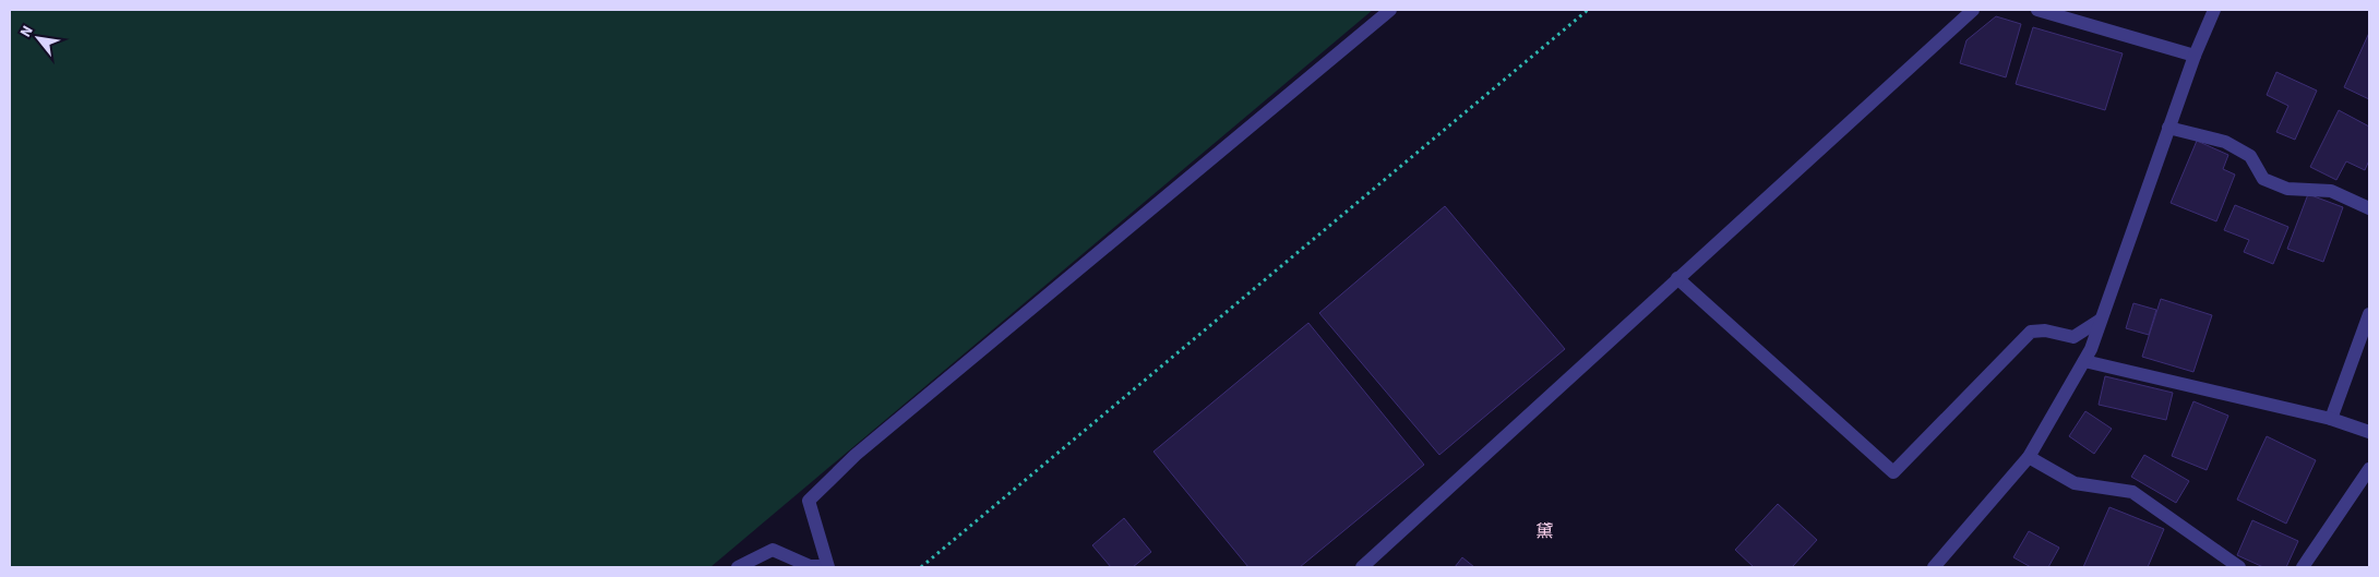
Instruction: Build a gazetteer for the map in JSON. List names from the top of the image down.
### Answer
{
  "districts": ["黛"],
  "north": "top left"
}
